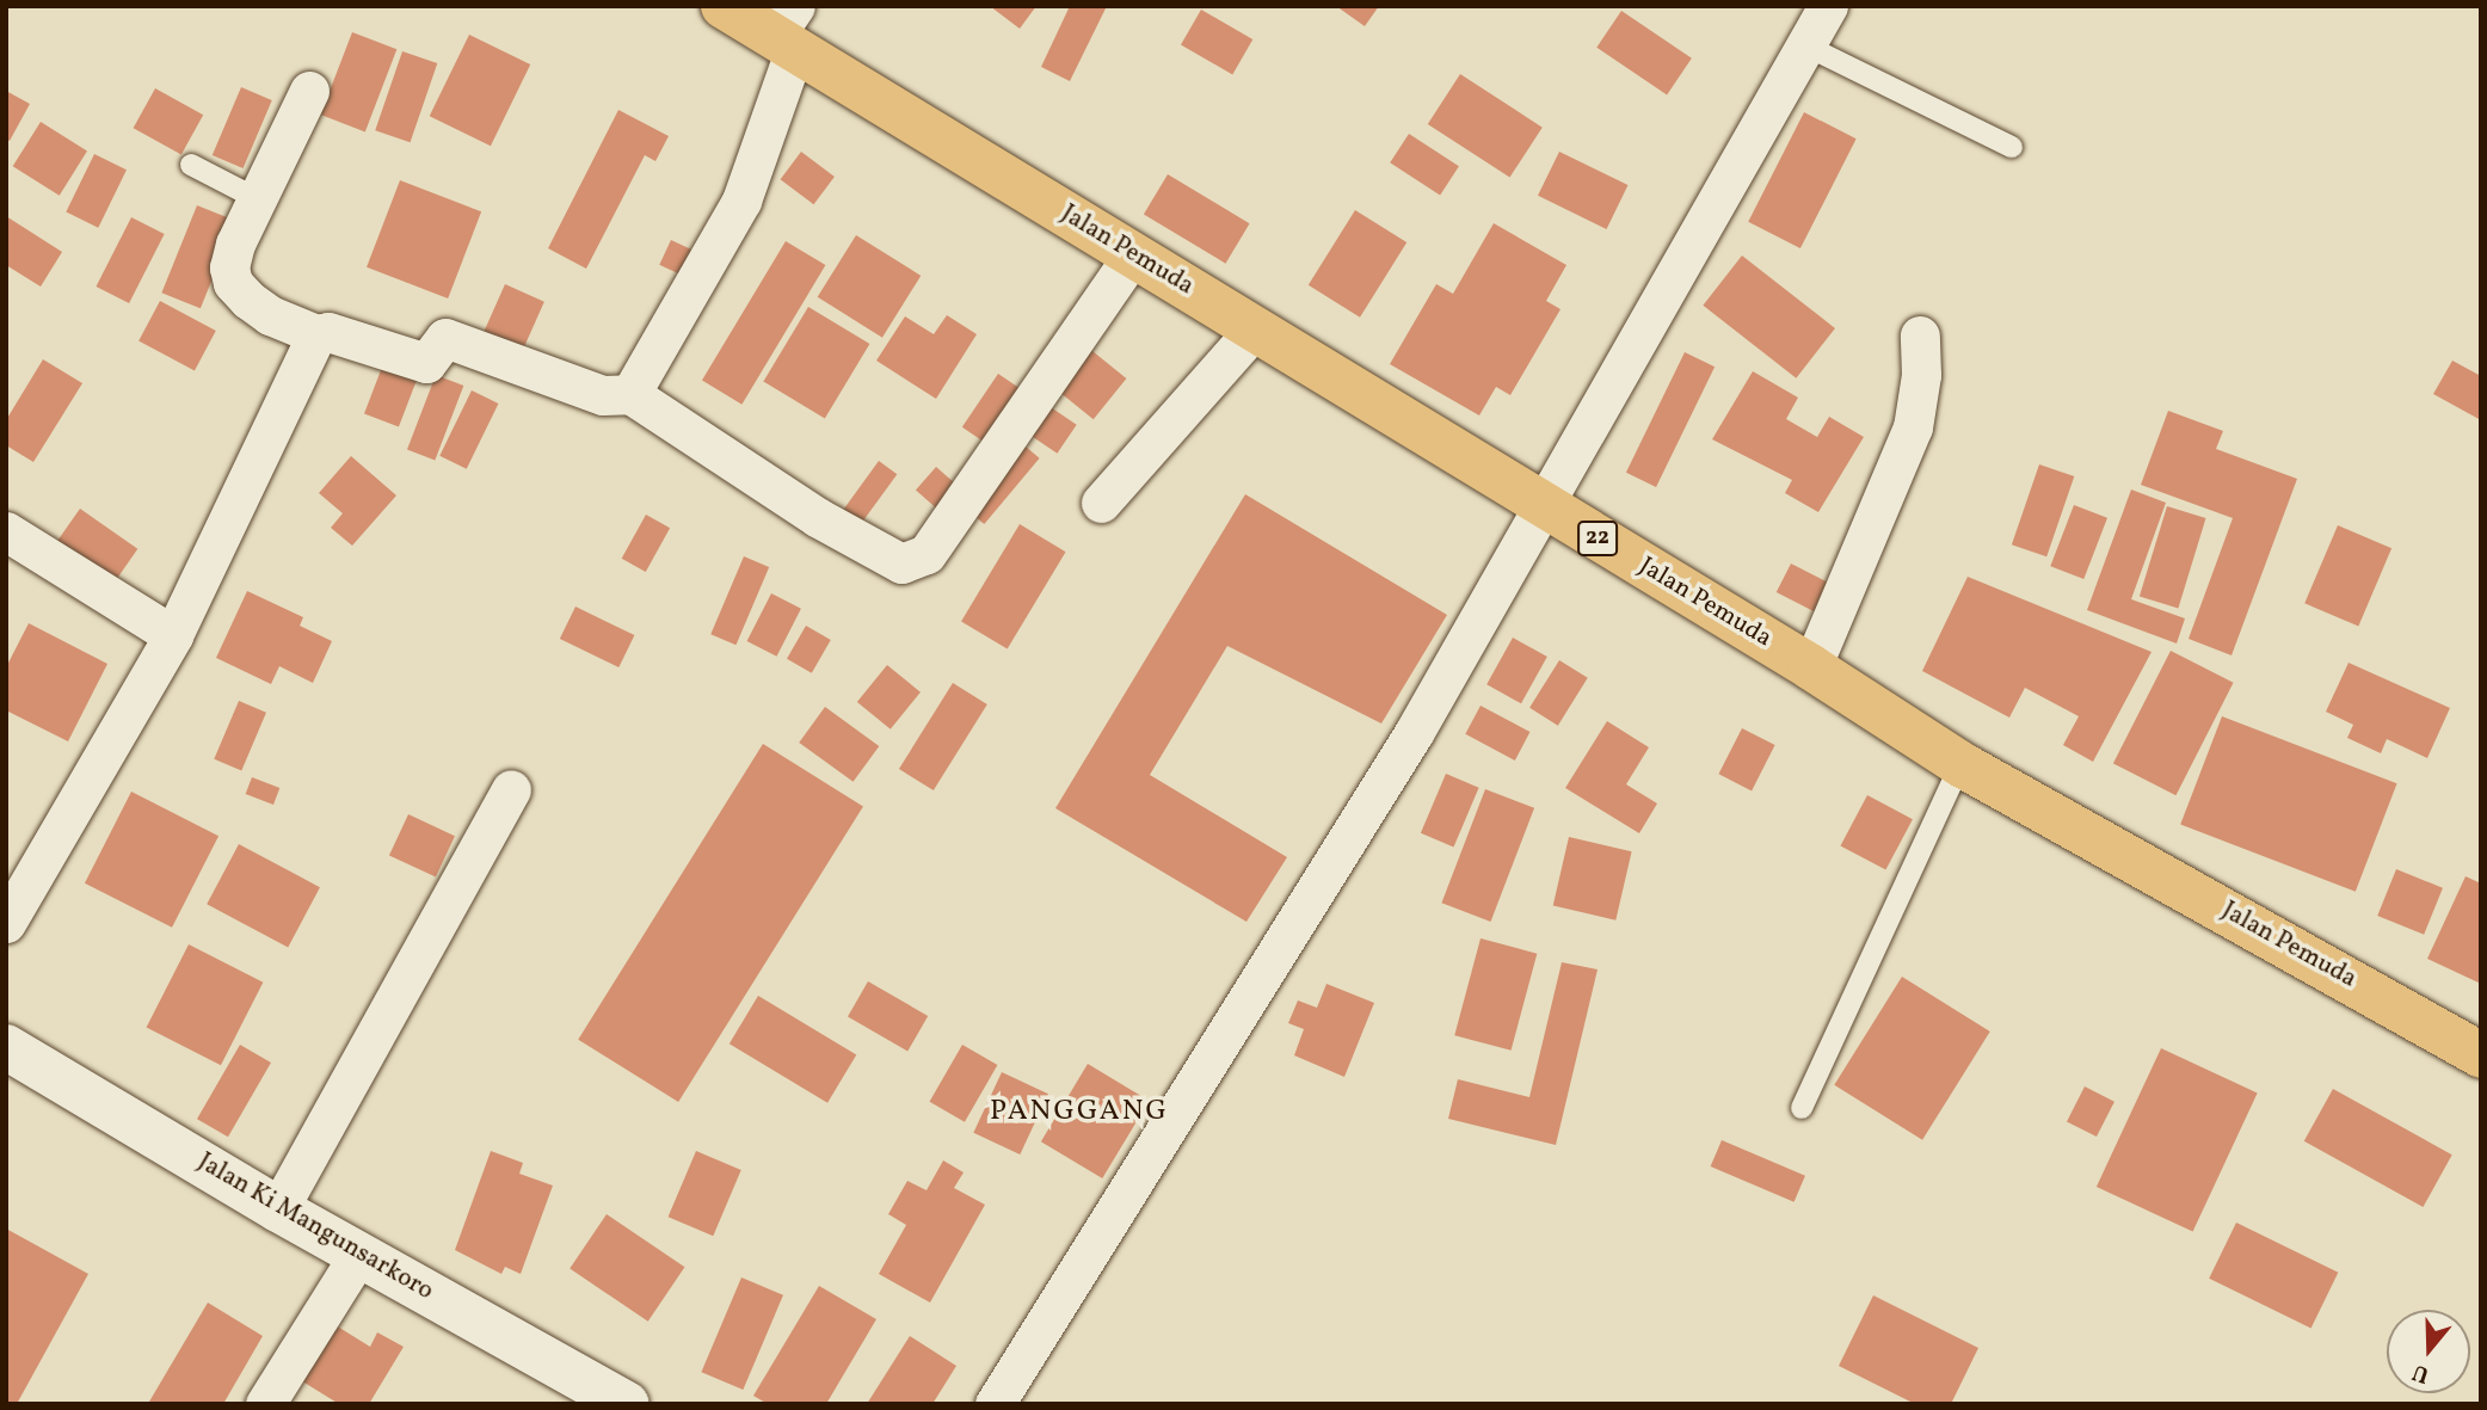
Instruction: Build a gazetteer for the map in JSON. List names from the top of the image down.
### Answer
{
  "streets": {
    "highway": ["Jalan Pemuda", "22"],
    "main road": ["Jalan Ki Mangunsarkoro"]
  },
  "districts": ["PANGGANG"],
  "north": "bottom"
}
